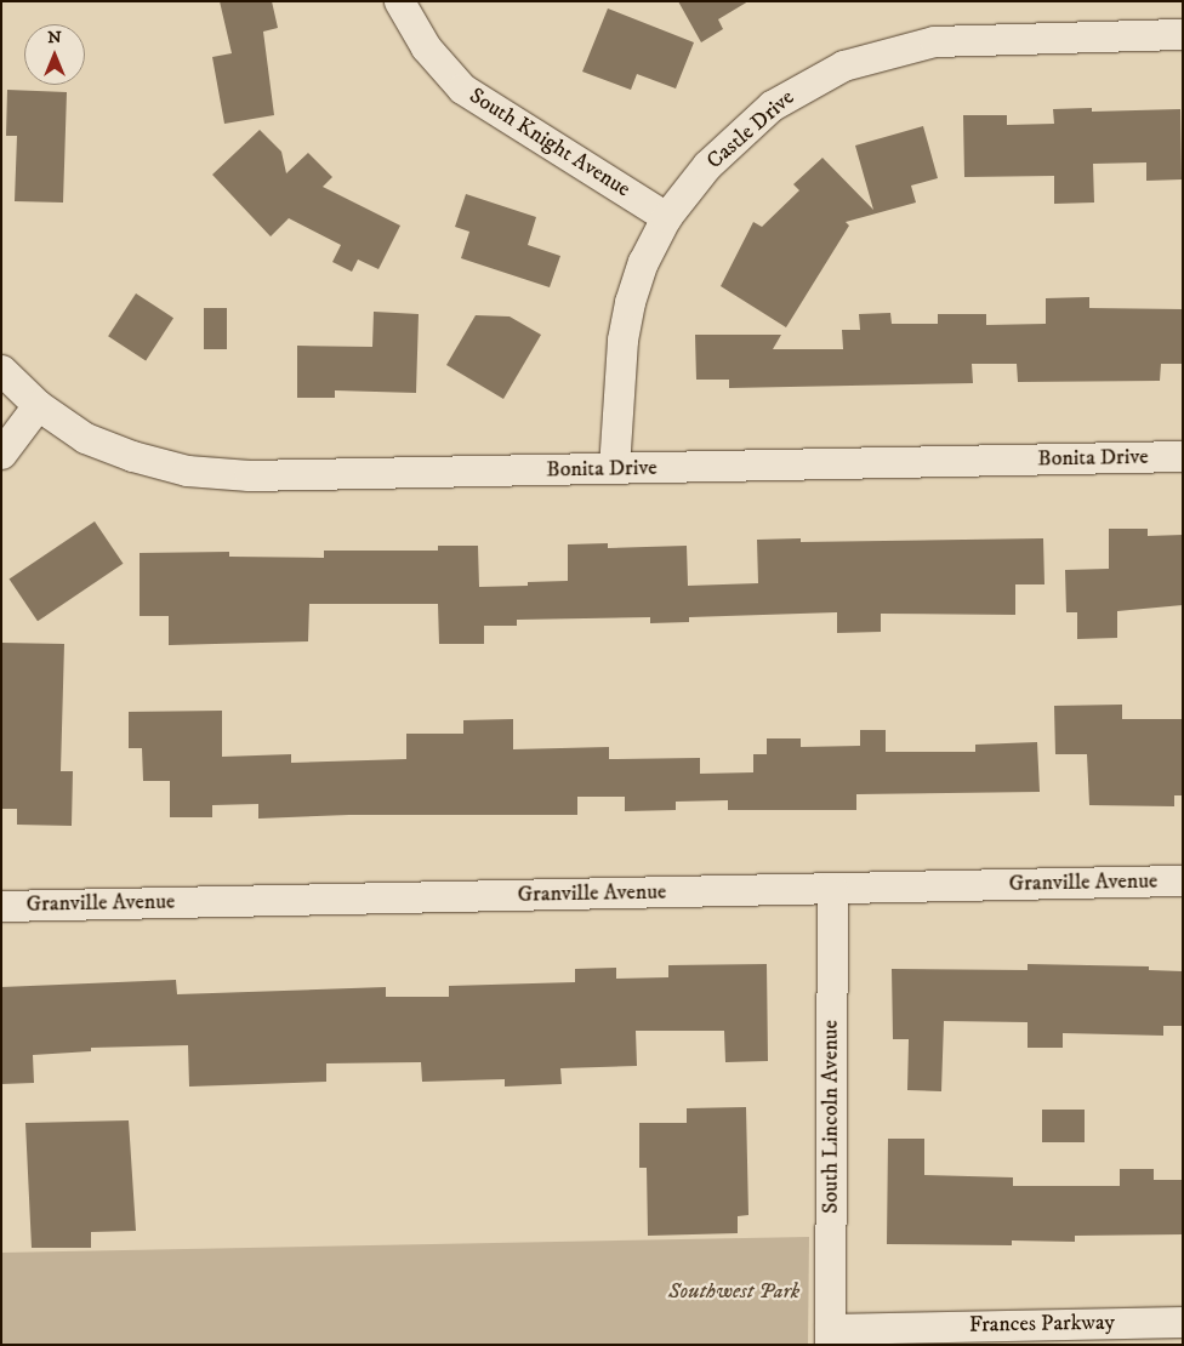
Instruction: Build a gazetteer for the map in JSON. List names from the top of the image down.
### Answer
{
  "streets": {
    "street": [
      "Castle Drive",
      "South Knight Avenue",
      "Bonita Drive",
      "Granville Avenue",
      "South Lincoln Avenue",
      "Frances Parkway"
    ]
  },
  "crossings": [
    ["Castle Drive", "South Knight Avenue"],
    ["Castle Drive", "Bonita Drive"],
    ["Granville Avenue", "South Lincoln Avenue"],
    ["South Lincoln Avenue", "Frances Parkway"]
  ],
  "parks": ["Southwest Park"],
  "north": "top"
}
